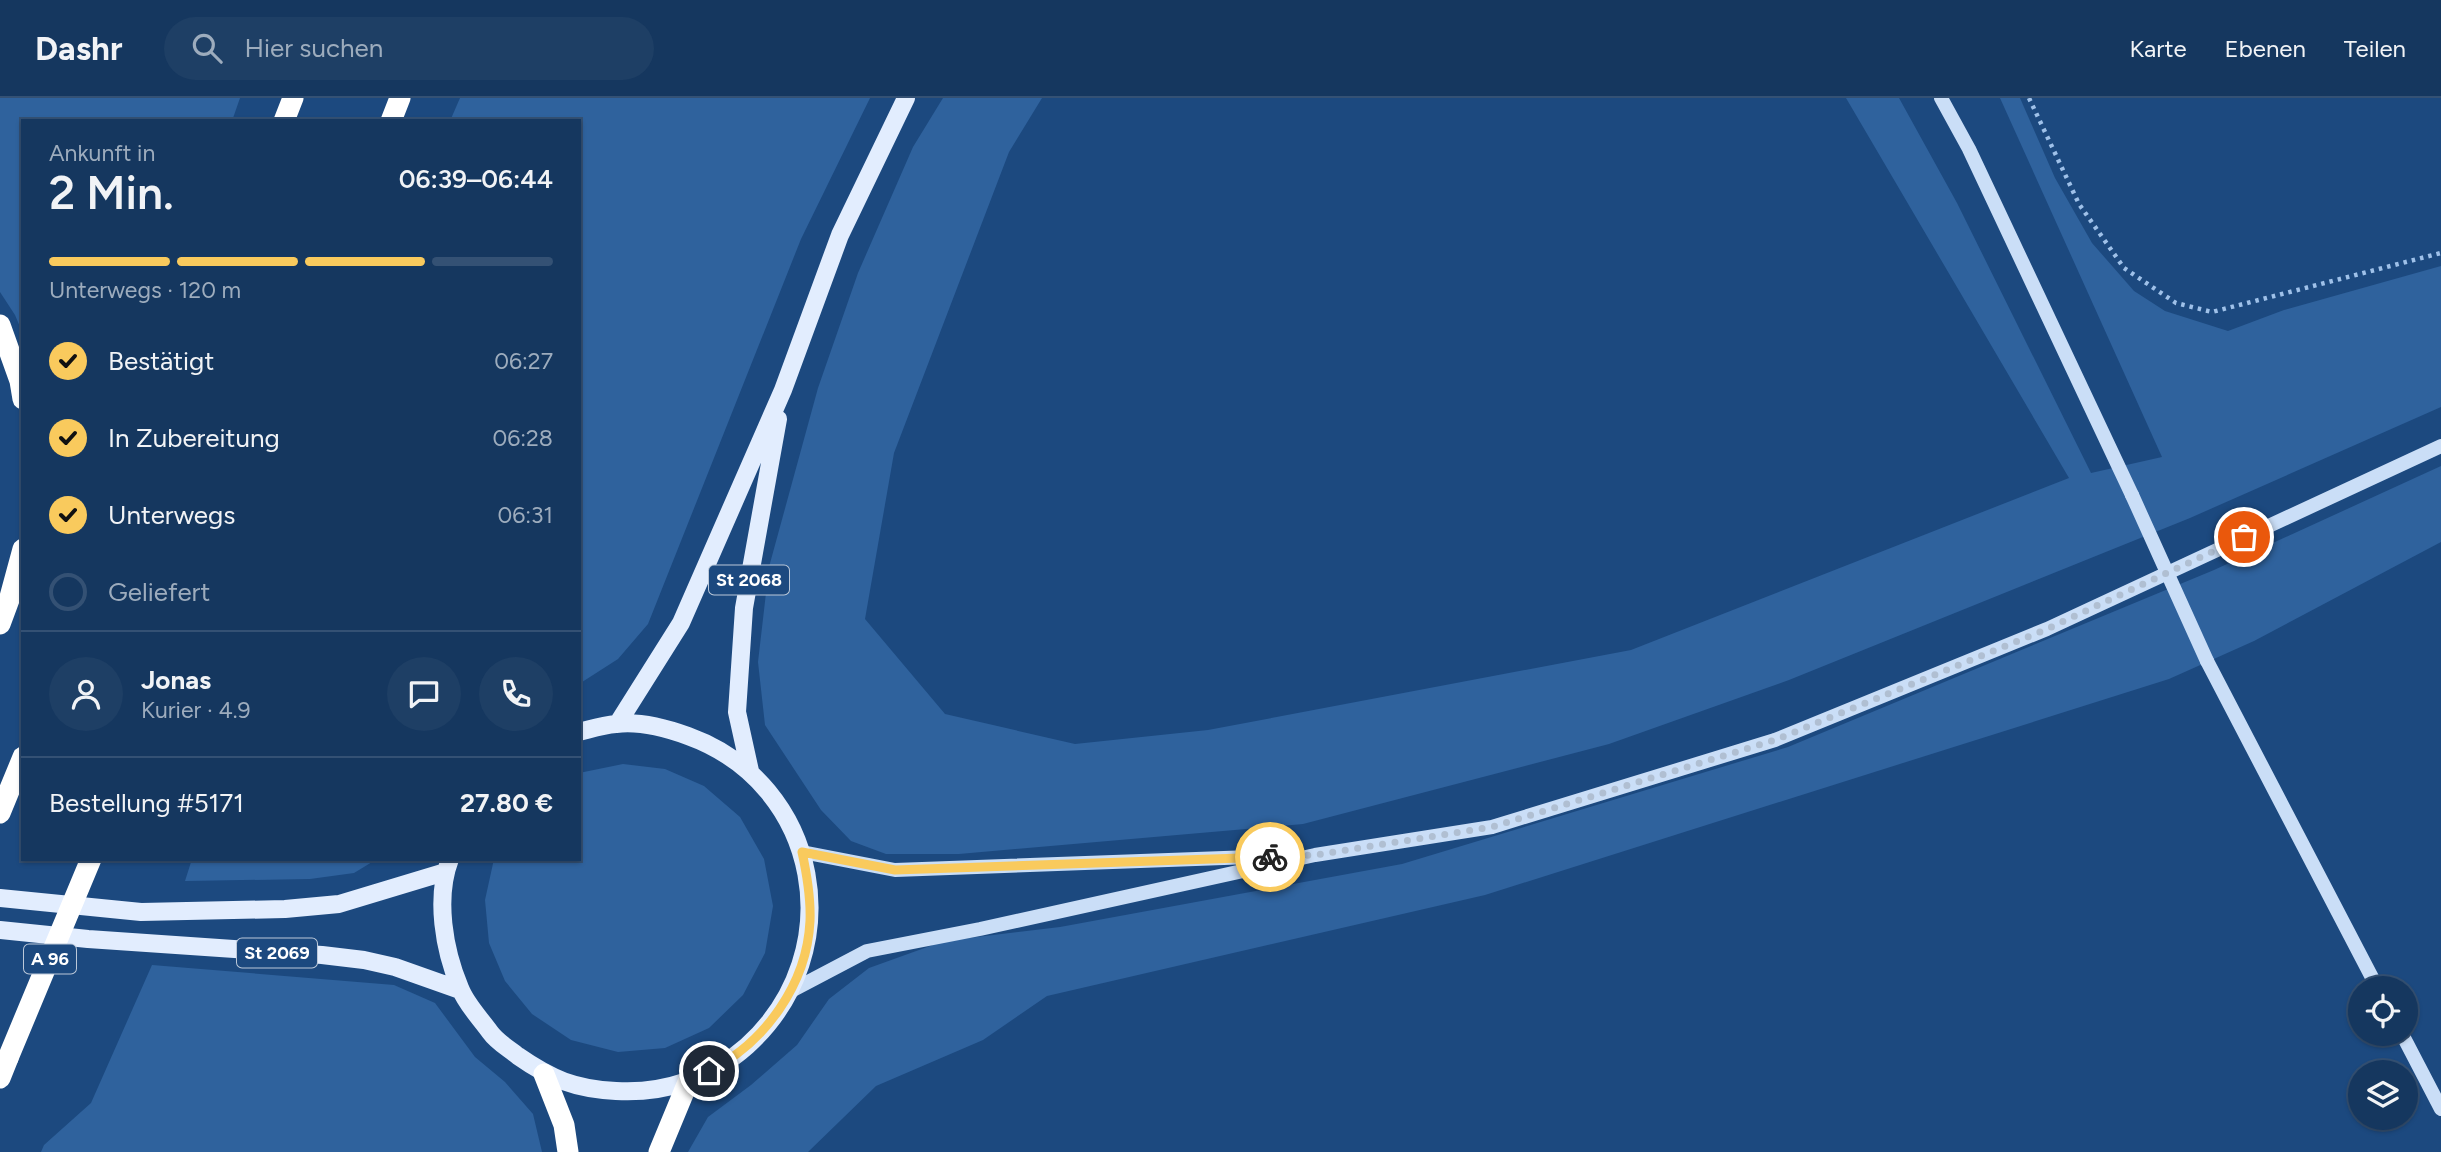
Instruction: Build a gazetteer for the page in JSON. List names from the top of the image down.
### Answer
{
  "streets": {
    "highway": ["A 96"],
    "main road": ["St 2068", "St 2069"]
  },
  "page": {
    "header": "Dashr",
    "search": "Hier suchen",
    "nav": ["Karte", "Ebenen", "Teilen"],
    "heading": ["2 Min.", "Ankunft in", "06:39–06:44"],
    "panel": [
      "Jonas",
      "Kurier · 4.9",
      "Bestellung #5171",
      "27.80 €"
    ],
    "bar": "Unterwegs · 120 m",
    "list": [
      ["Bestätigt", "06:27"],
      ["In Zubereitung", "06:28"],
      ["Unterwegs", "06:31"],
      "Geliefert"
    ]
  }
}
